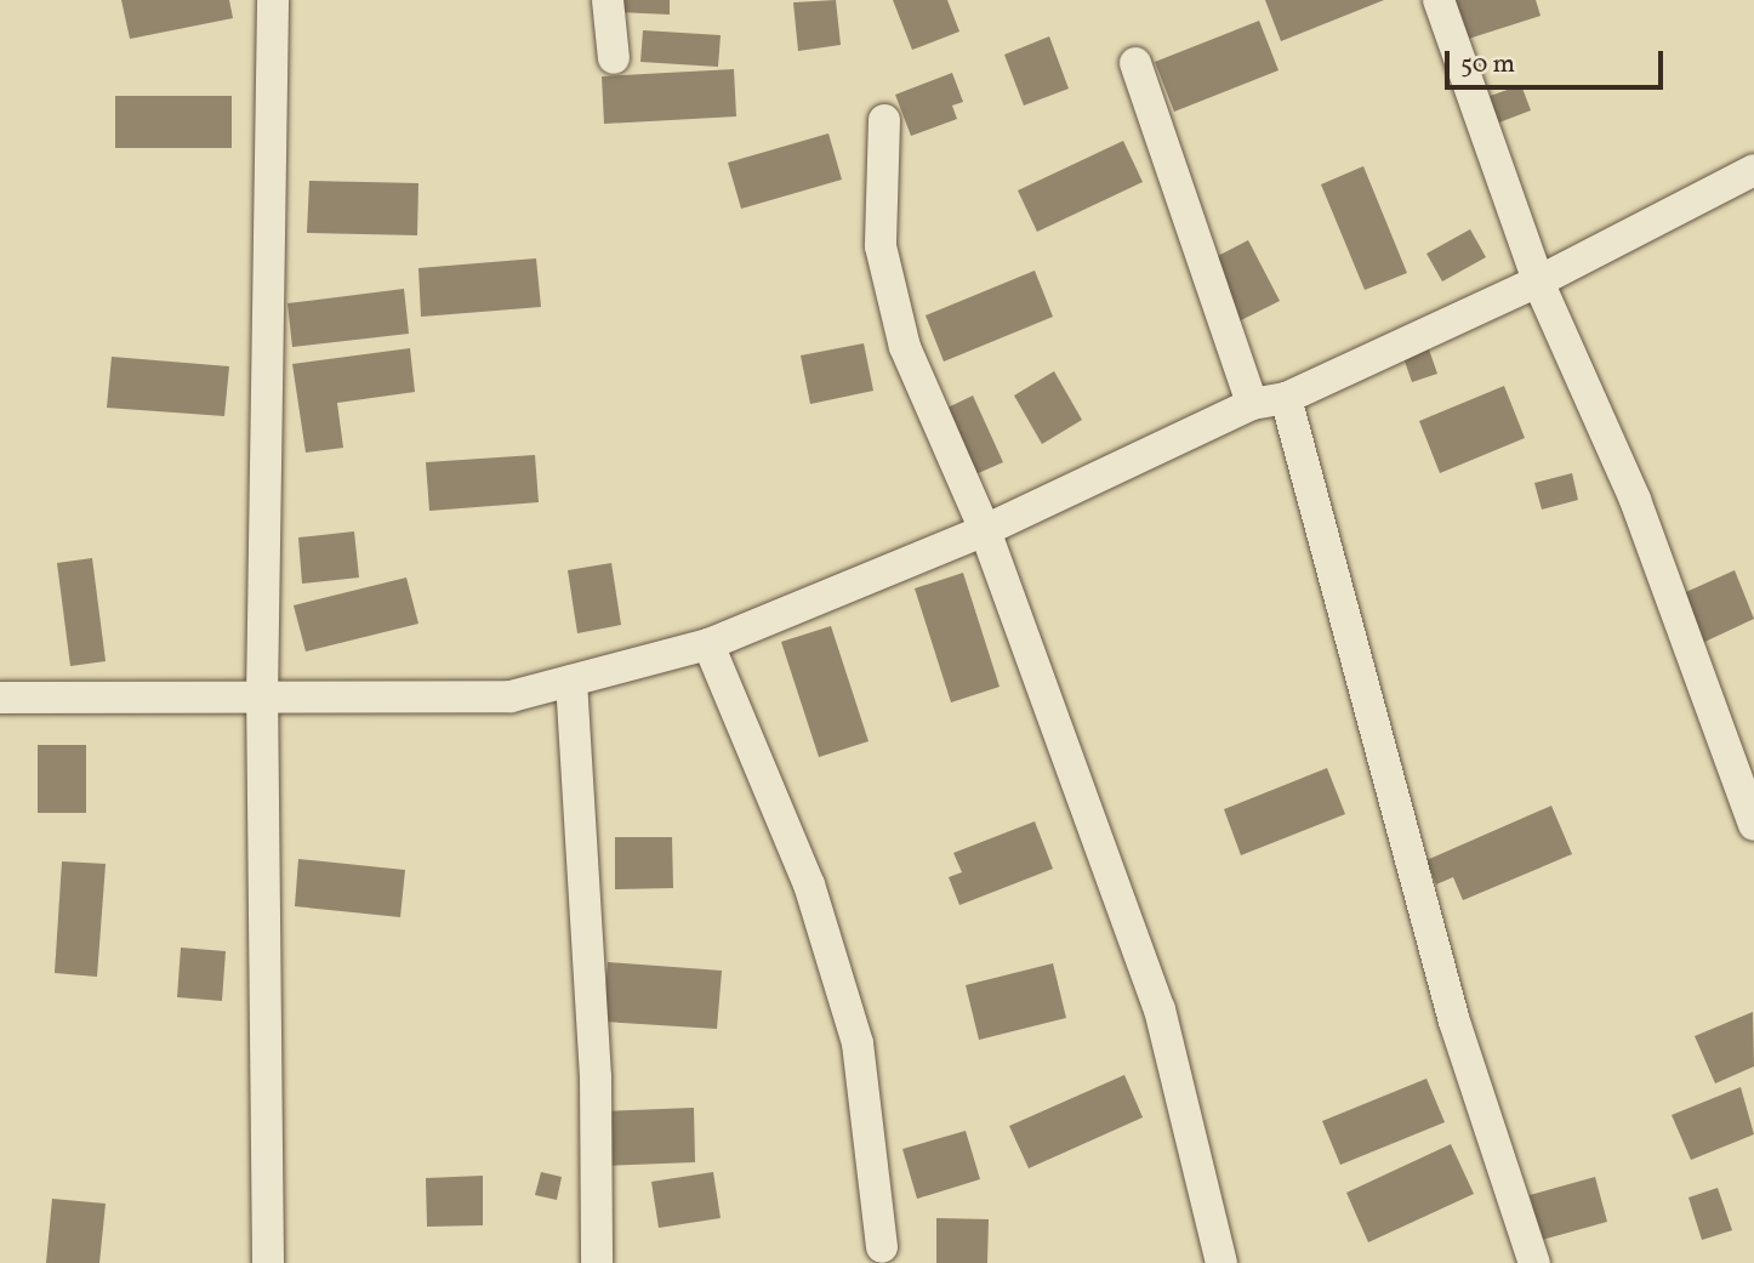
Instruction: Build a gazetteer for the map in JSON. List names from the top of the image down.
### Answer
{
  "scale_bar": "50 m"
}
